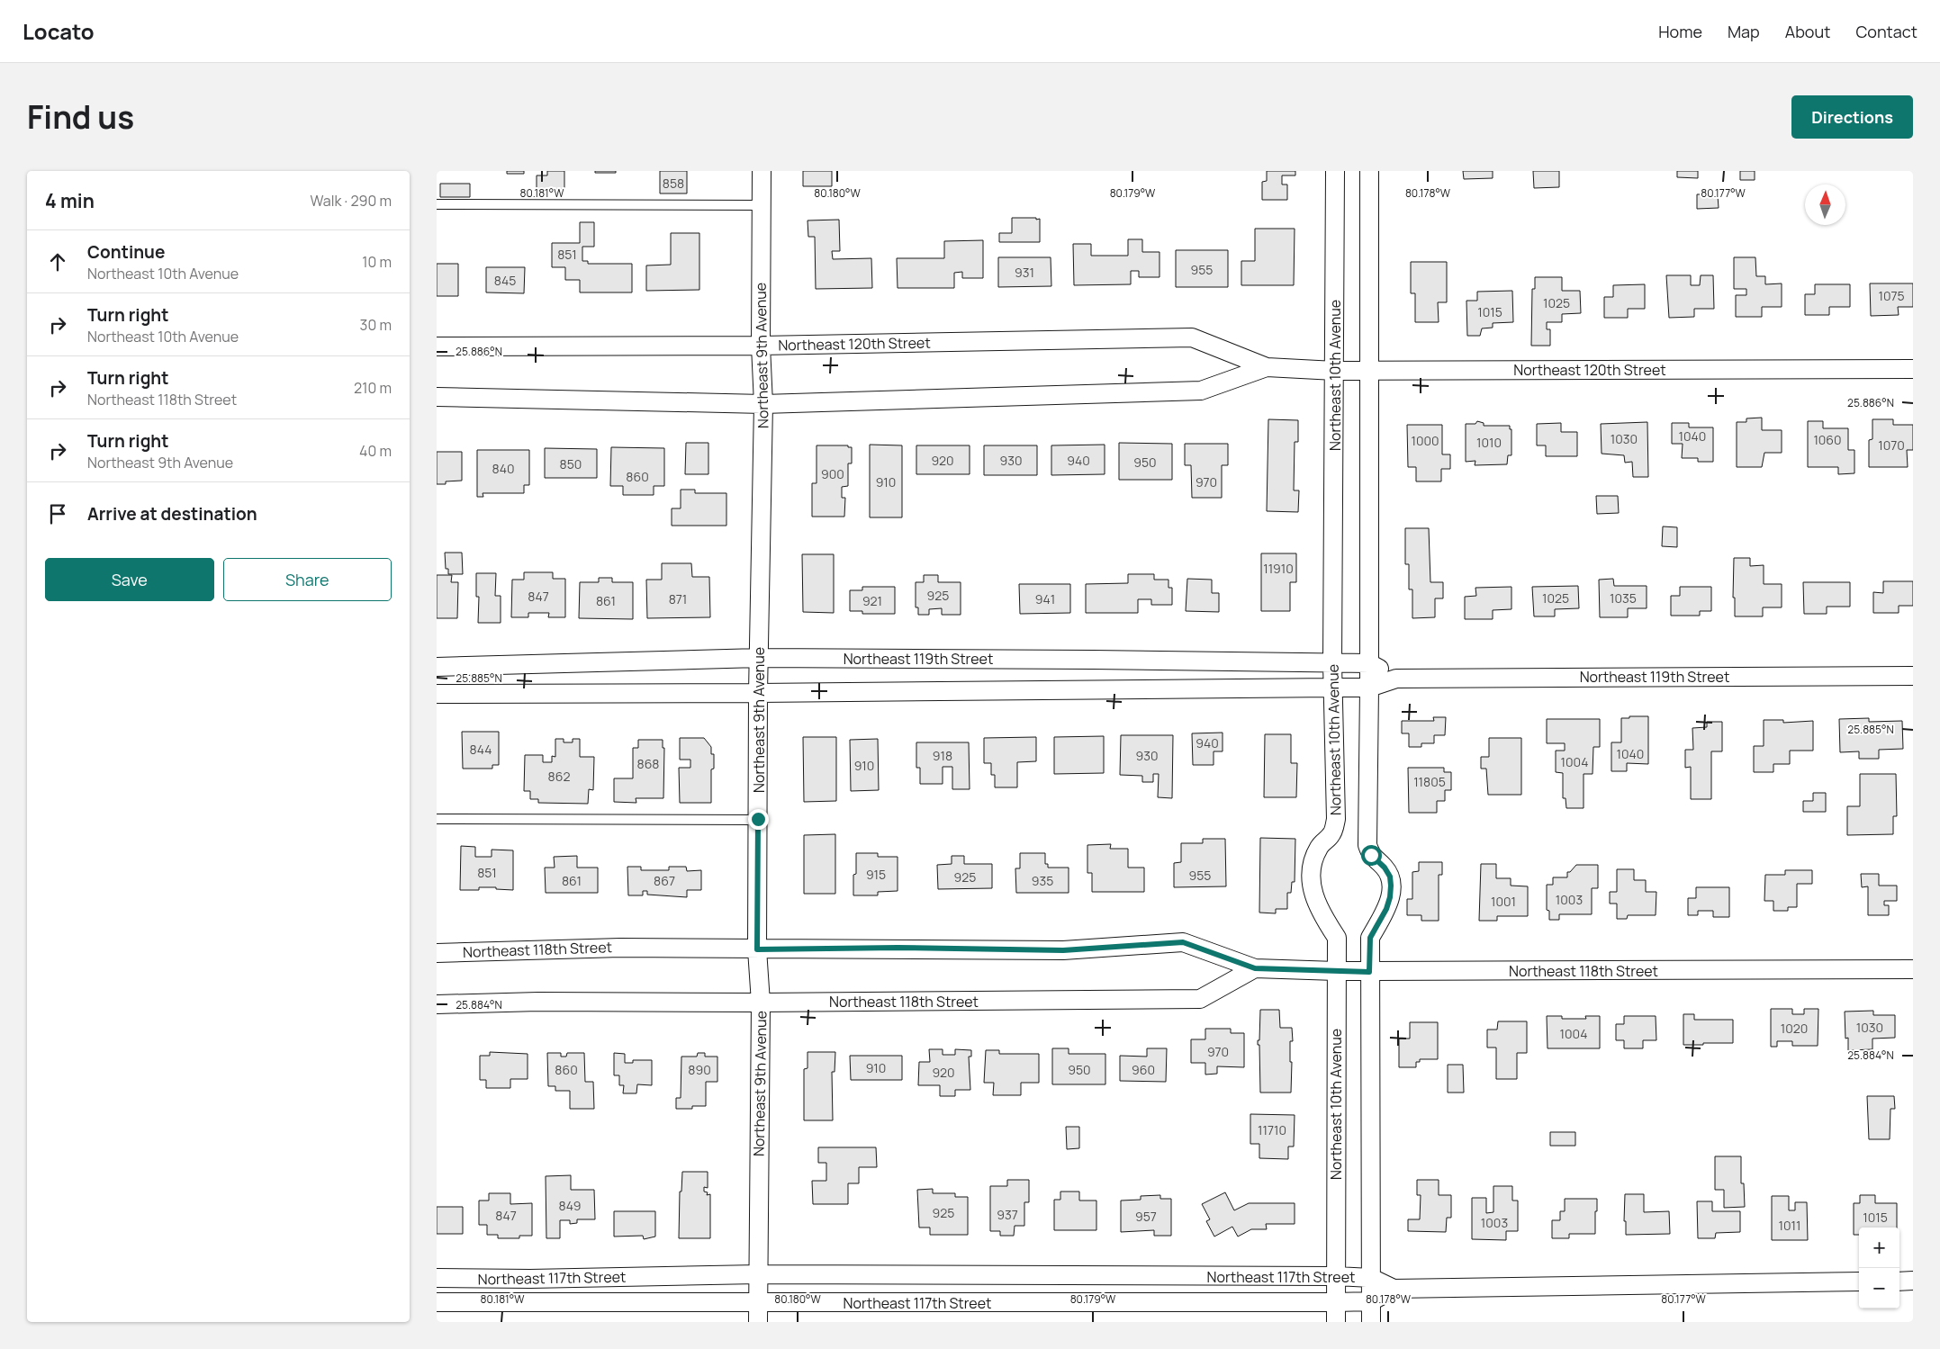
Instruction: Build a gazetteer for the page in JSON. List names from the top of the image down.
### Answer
{
  "streets": {
    "street": [
      "Northeast 120th Street",
      "Northeast 9th Avenue",
      "Northeast 10th Avenue",
      "Northeast 119th Street",
      "Northeast 118th Street",
      "Northeast 117th Street"
    ]
  },
  "crossings": [
    ["Northeast 120th Street", "Northeast 9th Avenue"],
    ["Northeast 120th Street", "Northeast 10th Avenue"],
    ["Northeast 9th Avenue", "Northeast 119th Street"],
    ["Northeast 9th Avenue", "Northeast 118th Street"],
    ["Northeast 9th Avenue", "Northeast 117th Street"],
    ["Northeast 10th Avenue", "Northeast 119th Street"],
    ["Northeast 10th Avenue", "Northeast 118th Street"],
    ["Northeast 10th Avenue", "Northeast 117th Street"]
  ],
  "house_numbers": [
    "858",
    "851",
    "955",
    "931",
    "845",
    "1075",
    "1025",
    "1015",
    "1040",
    "1030",
    "1060",
    "1000",
    "1010",
    "1070",
    "920",
    "930",
    "940",
    "950",
    "850",
    "840",
    "900",
    "860",
    "910",
    "970",
    "11910",
    "925",
    "847",
    "1025",
    "1035",
    "871",
    "941",
    "861",
    "921",
    "940",
    "844",
    "1040",
    "918",
    "930",
    "1004",
    "868",
    "910",
    "862",
    "11805",
    "851",
    "915",
    "955",
    "925",
    "861",
    "867",
    "935",
    "1003",
    "1001",
    "1030",
    "1020",
    "1004",
    "970",
    "910",
    "860",
    "890",
    "950",
    "960",
    "920",
    "11710",
    "849",
    "925",
    "937",
    "847",
    "957",
    "1015",
    "1003",
    "1011"
  ],
  "north": "top",
  "page": {
    "header": "Locato",
    "nav": [
      "Home",
      "Map",
      "About",
      "Contact"
    ],
    "title": "Find us",
    "buttons": [
      "Directions",
      ["Save", "Share"]
    ],
    "heading": ["4 min", "Walk · 290 m"],
    "list": [
      ["Continue", "Northeast 10th Avenue", "10 m"],
      ["Turn right", "Northeast 10th Avenue", "30 m"],
      ["Turn right", "Northeast 118th Street", "210 m"],
      ["Turn right", "Northeast 9th Avenue", "40 m"],
      "Arrive at destination"
    ],
    "map_buttons": ["+", "−"]
  },
  "coordinates": [
    "80.181°W",
    "80.180°W",
    "80.179°W",
    "80.178°W",
    "80.177°W",
    "25.886°N",
    "25.885°N",
    "25.884°N"
  ]
}
